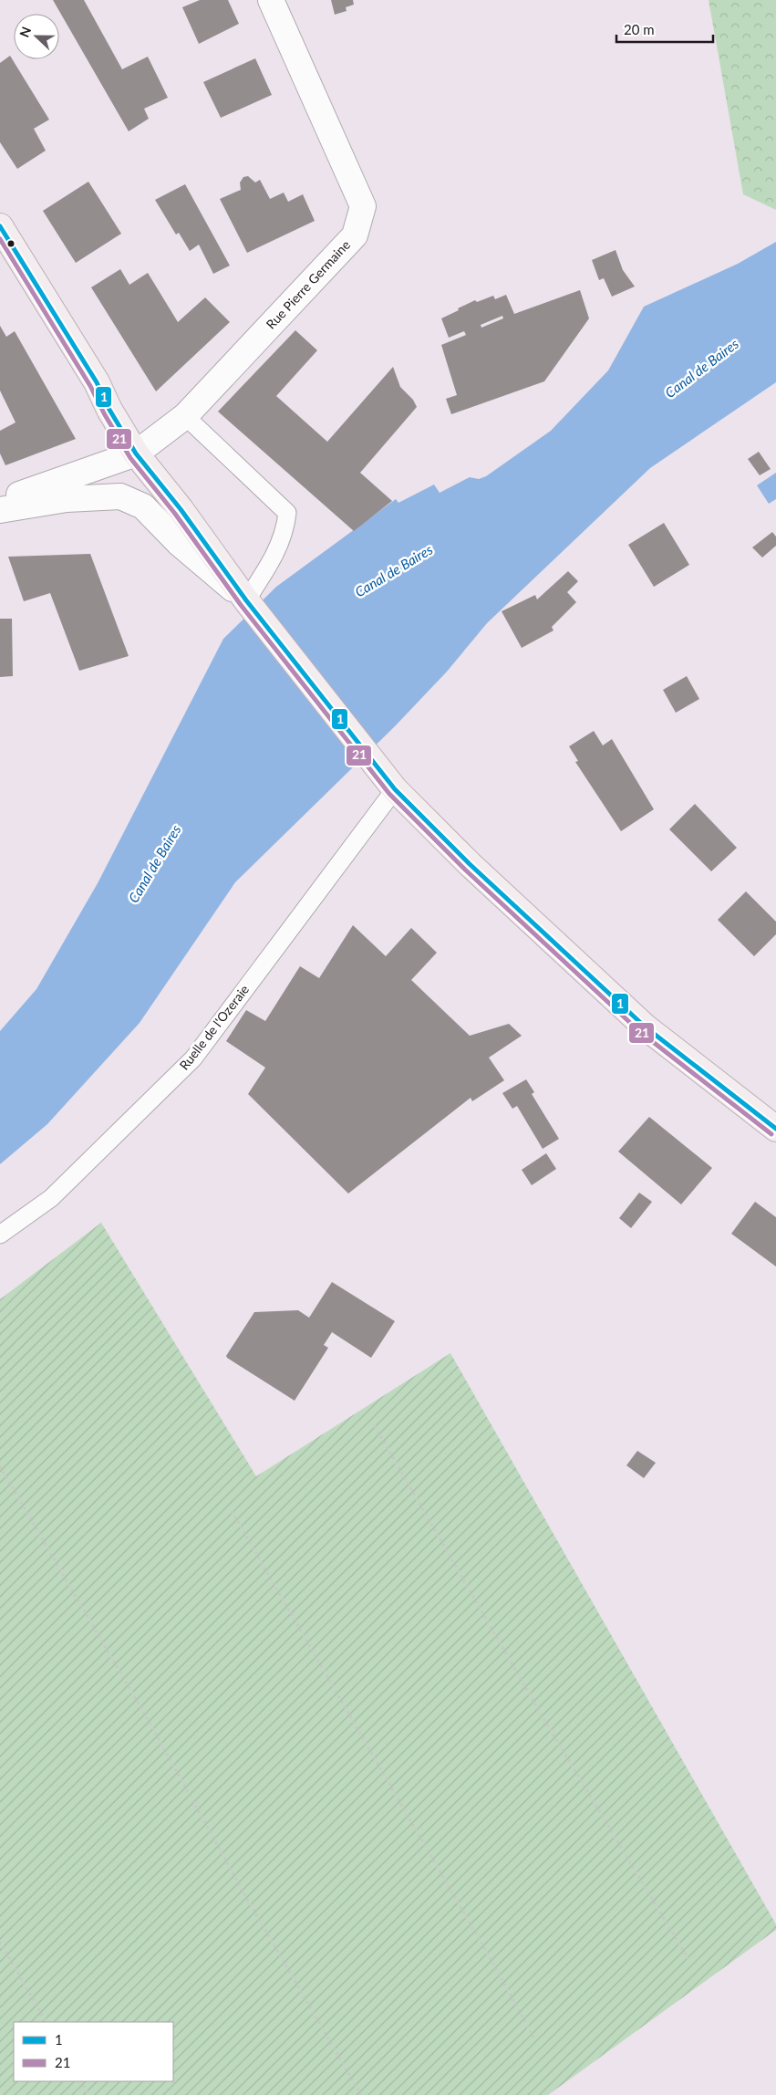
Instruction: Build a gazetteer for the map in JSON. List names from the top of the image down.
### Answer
{
  "streets": {
    "street": ["Rue Pierre Germaine"],
    "lane": ["Ruelle de l'Ozeraie"]
  },
  "water": ["Canal de Baires"],
  "lines": ["transit line 1", "transit line 21"],
  "legend": ["1", "21"],
  "scale_bar": "20 m",
  "north": "left"
}
